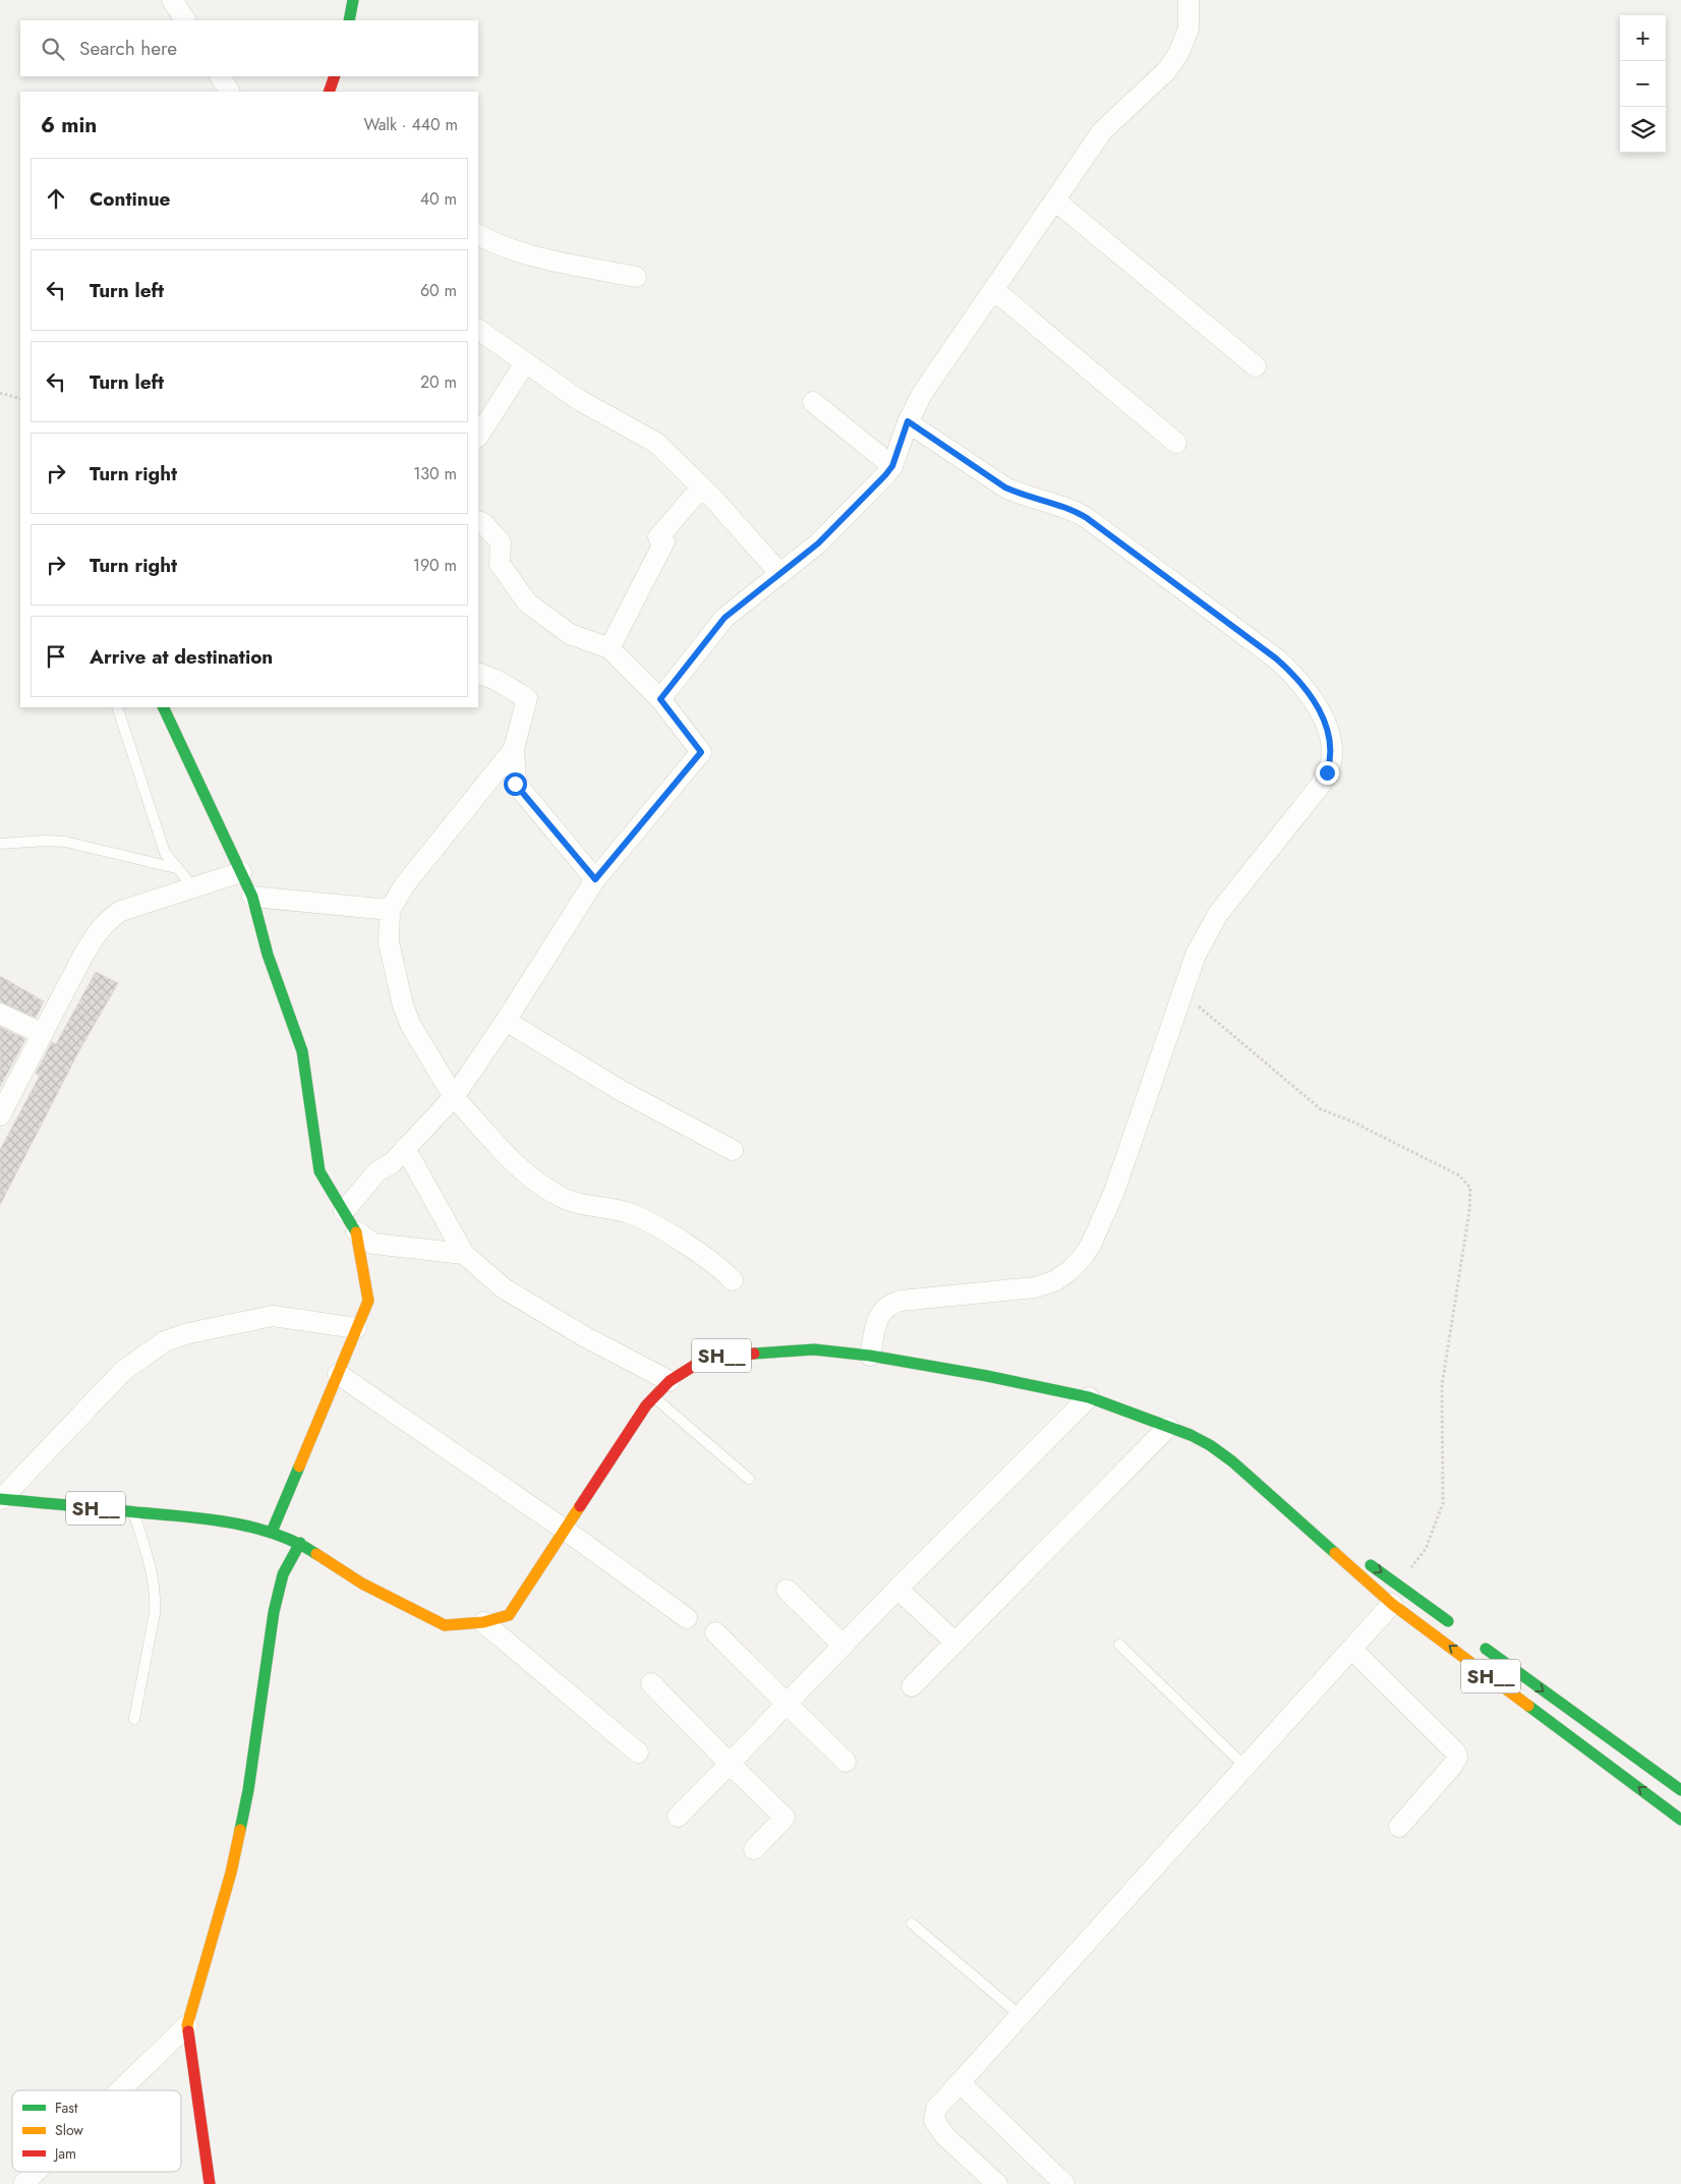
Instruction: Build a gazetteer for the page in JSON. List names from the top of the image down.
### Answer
{
  "streets": {
    "main road": ["SH__"]
  },
  "legend": ["Fast", "Slow", "Jam"],
  "page": {
    "map_buttons": ["+", "−"],
    "search": "Search here",
    "heading": ["6 min", "Walk · 440 m"],
    "list": [
      ["Continue", "40 m"],
      ["Turn left", "60 m"],
      ["Turn left", "20 m"],
      ["Turn right", "130 m"],
      ["Turn right", "190 m"],
      "Arrive at destination"
    ]
  }
}
